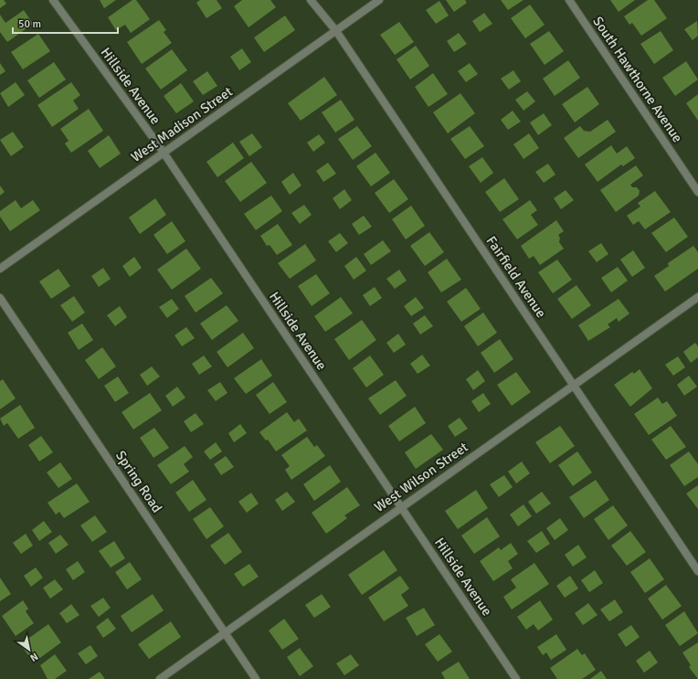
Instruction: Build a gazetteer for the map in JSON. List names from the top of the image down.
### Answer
{
  "streets": {
    "street": [
      "South Hawthorne Avenue",
      "Hillside Avenue",
      "West Madison Street",
      "Fairfield Avenue",
      "West Wilson Street",
      "Spring Road"
    ]
  },
  "crossings": [
    ["Hillside Avenue", "West Madison Street"],
    ["Hillside Avenue", "West Wilson Street"],
    ["West Madison Street", "Fairfield Avenue"],
    ["Fairfield Avenue", "West Wilson Street"],
    ["West Wilson Street", "Spring Road"]
  ],
  "scale_bar": "50 m",
  "north": "bottom right"
}
